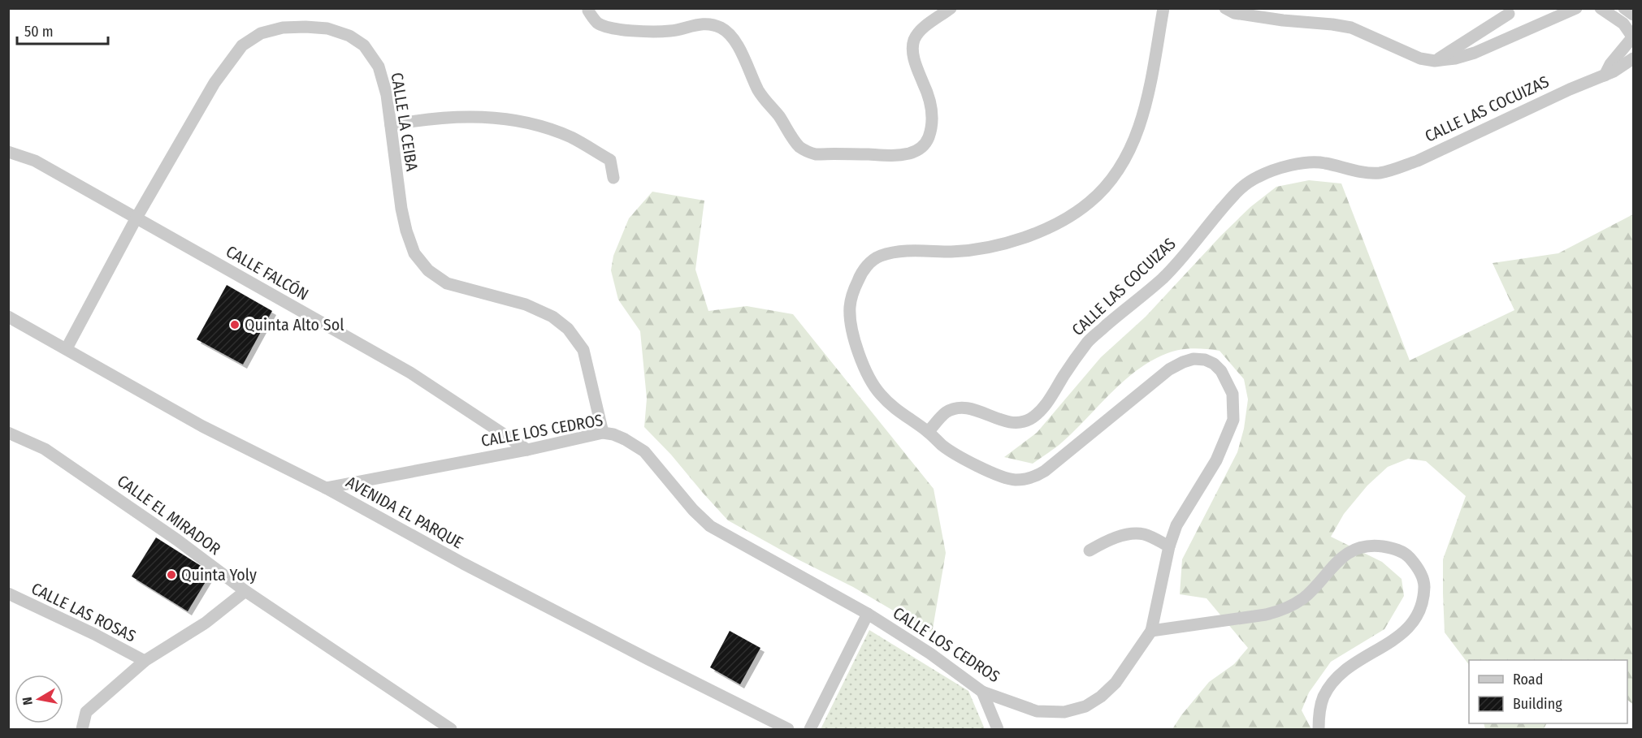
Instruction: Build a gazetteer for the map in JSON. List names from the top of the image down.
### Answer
{
  "streets": {
    "street": [
      "CALLE LAS COCUIZAS",
      "CALLE LA CEIBA",
      "CALLE FALCÓN",
      "CALLE LOS CEDROS",
      "AVENIDA EL PARQUE",
      "CALLE EL MIRADOR",
      "CALLE LAS ROSAS"
    ]
  },
  "crossings": [
    ["CALLE LAS COCUIZAS", "CALLE LOS CEDROS"],
    ["CALLE LA CEIBA", "CALLE FALCÓN"],
    ["CALLE LA CEIBA", "CALLE LOS CEDROS"],
    ["CALLE LA CEIBA", "AVENIDA EL PARQUE"],
    ["CALLE FALCÓN", "CALLE LOS CEDROS"],
    ["CALLE LOS CEDROS", "AVENIDA EL PARQUE"]
  ],
  "places": ["Quinta Alto Sol", "Quinta Yoly"],
  "legend": ["Road", "Building"],
  "scale_bar": "50 m",
  "north": "left"
}
